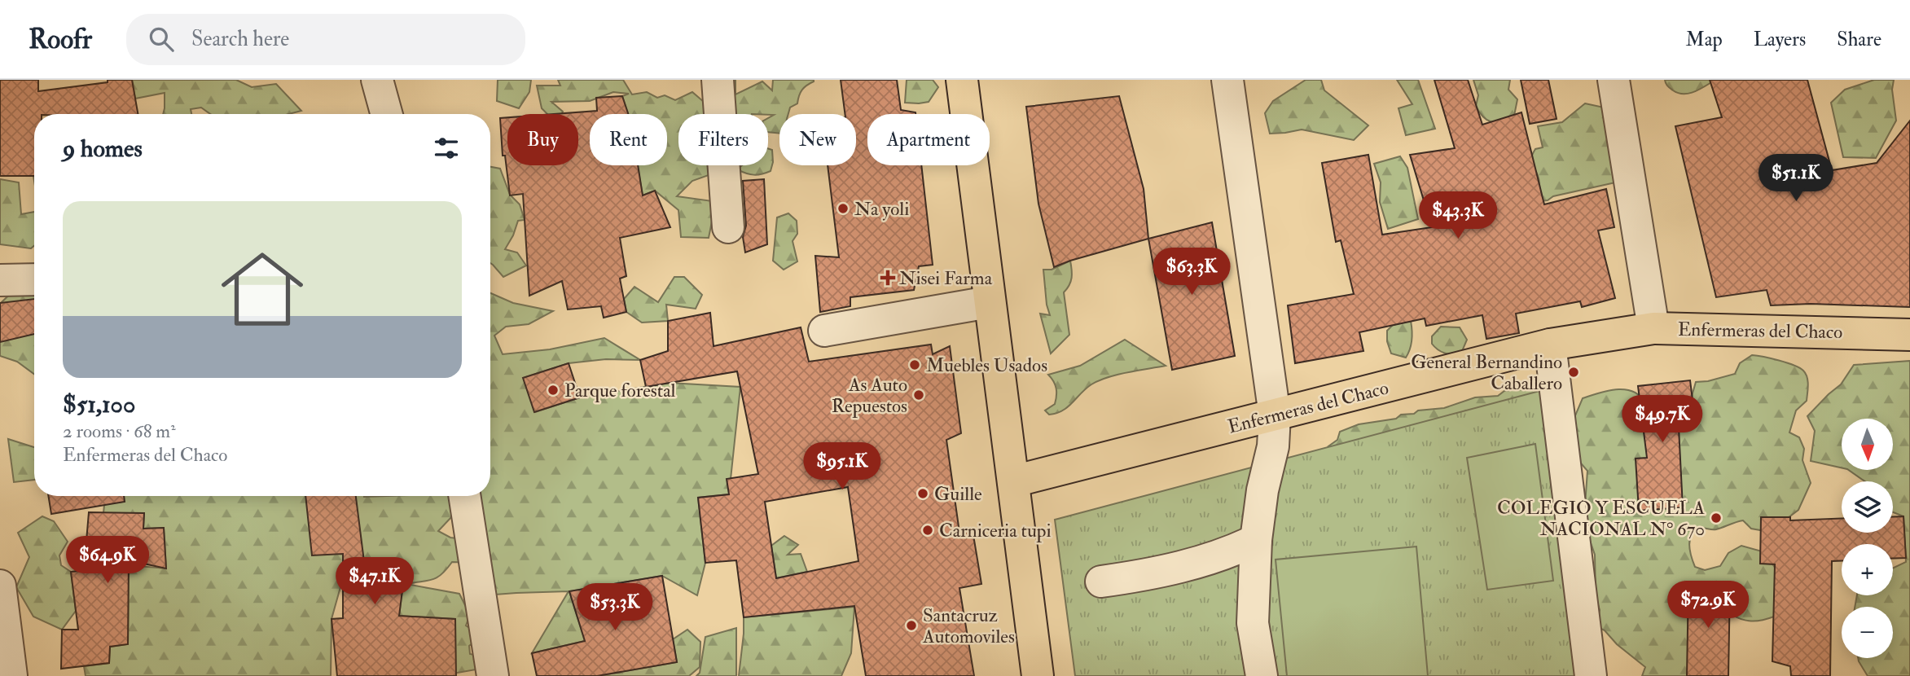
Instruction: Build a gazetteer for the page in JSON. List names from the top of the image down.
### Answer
{
  "streets": {
    "main road": ["Enfermeras del Chaco"]
  },
  "places": {
    "other": [
      "Na yoli",
      "Muebles Usados",
      "General Bernandino Caballero",
      "Parque forestal",
      "As Auto Repuestos",
      "Guille",
      "COLEGIO Y ESCUELA NACIONAL N° 670",
      "Carniceria tupi",
      "Santacruz Automoviles"
    ],
    "health": ["Nisei Farma"]
  },
  "north": "bottom",
  "page": {
    "header": "Roofr",
    "search": "Search here",
    "nav": ["Map", "Layers", "Share"],
    "chip": [
      "Buy",
      "Rent",
      "Filters",
      "New",
      "Apartment"
    ],
    "heading": "9 homes",
    "price": [
      "$51.1K",
      "$43.3K",
      "$63.3K",
      "$49.7K",
      "$95.1K",
      "$64.9K",
      "$47.1K",
      "$72.9K",
      "$53.3K"
    ],
    "list": [
      {
        "name": "$51,100",
        "note": "2 rooms · 68 m² · Enfermeras del Chaco"
      }
    ],
    "map_buttons": ["+", "−"]
  }
}
